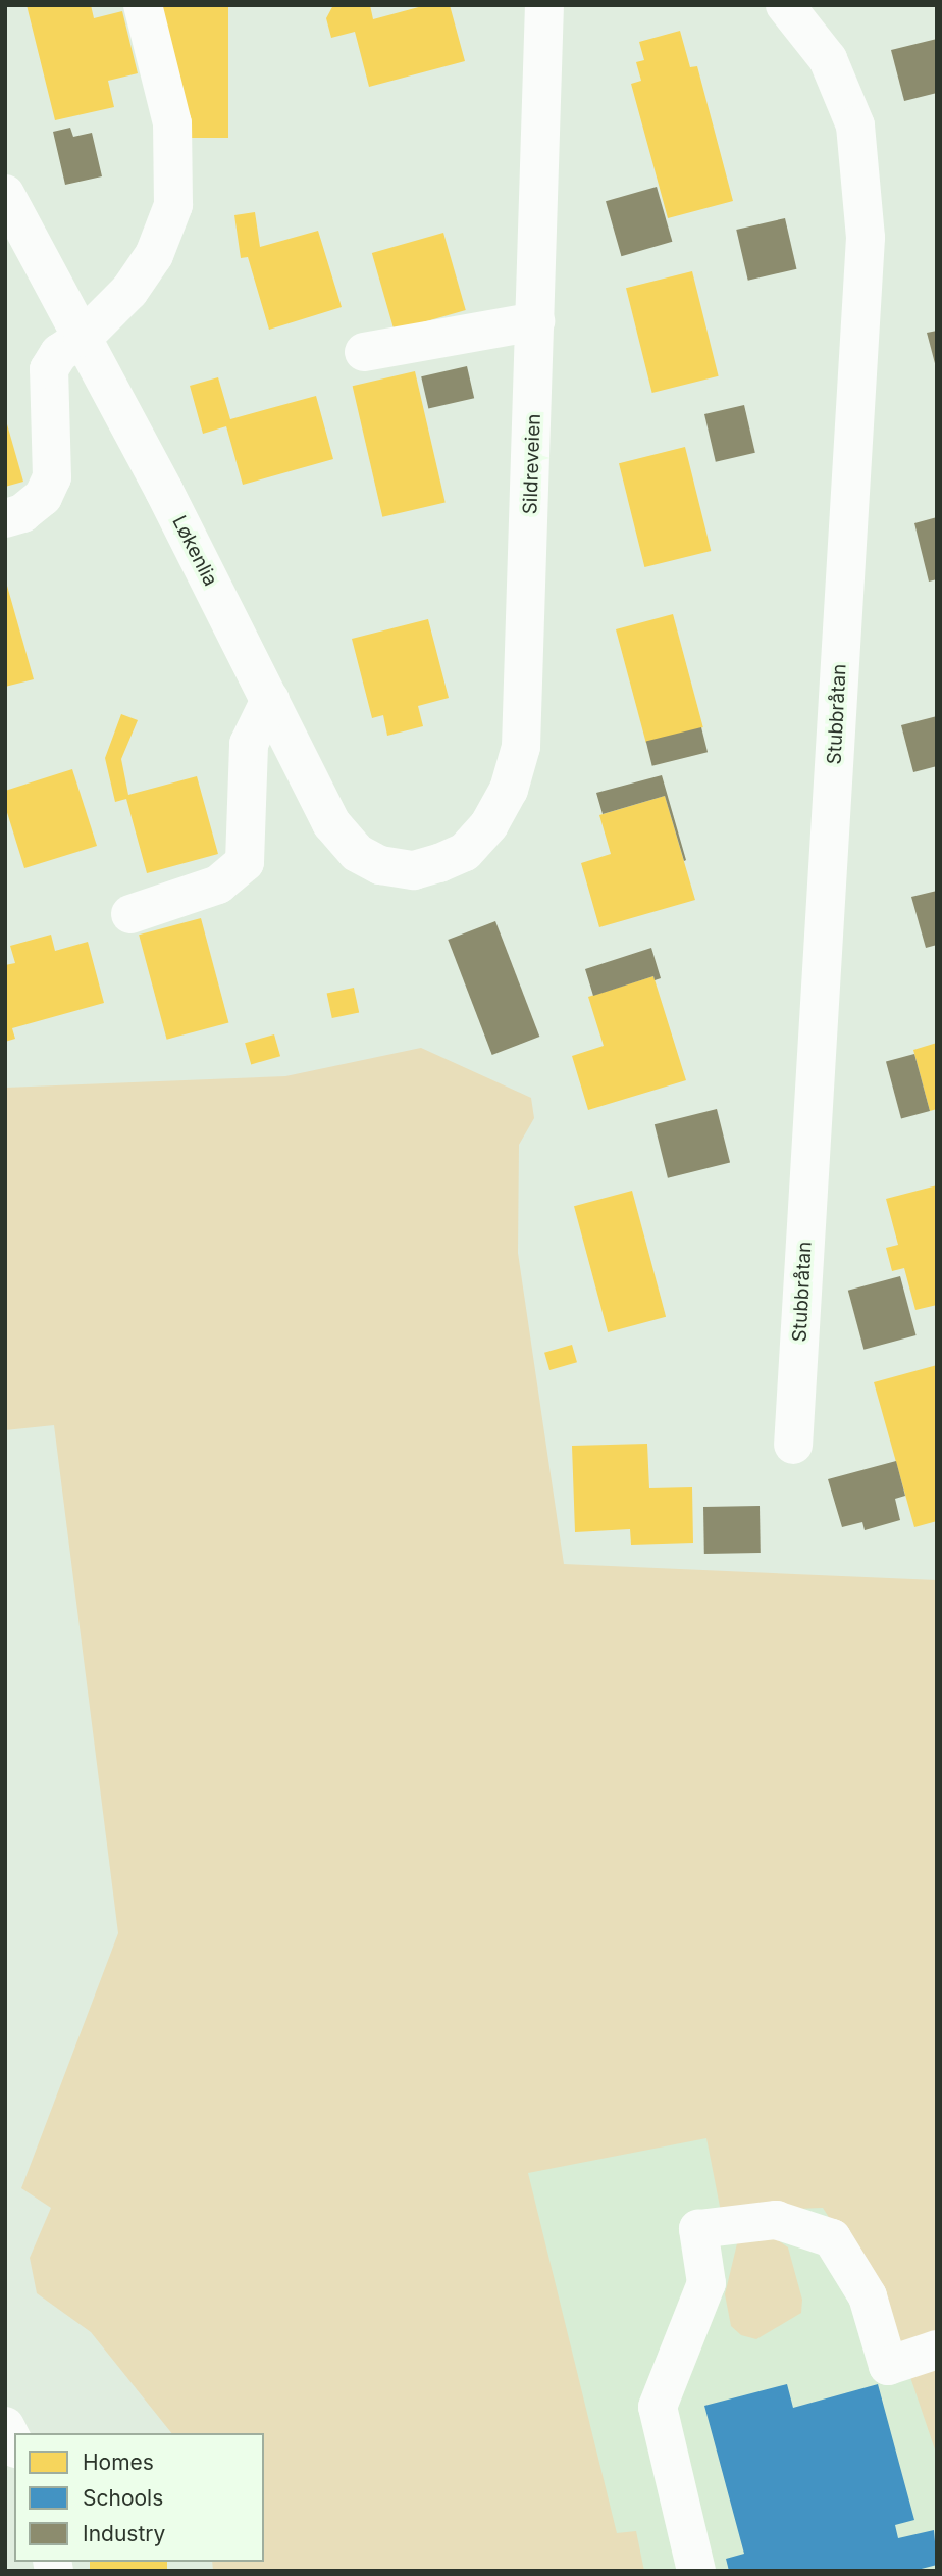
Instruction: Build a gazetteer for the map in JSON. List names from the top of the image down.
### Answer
{
  "streets": {
    "street": ["Sildreveien", "Løkenlia", "Stubbråtan"]
  },
  "crossings": [
    ["Sildreveien", "Løkenlia"]
  ],
  "legend": ["Homes", "Schools", "Industry"]
}
